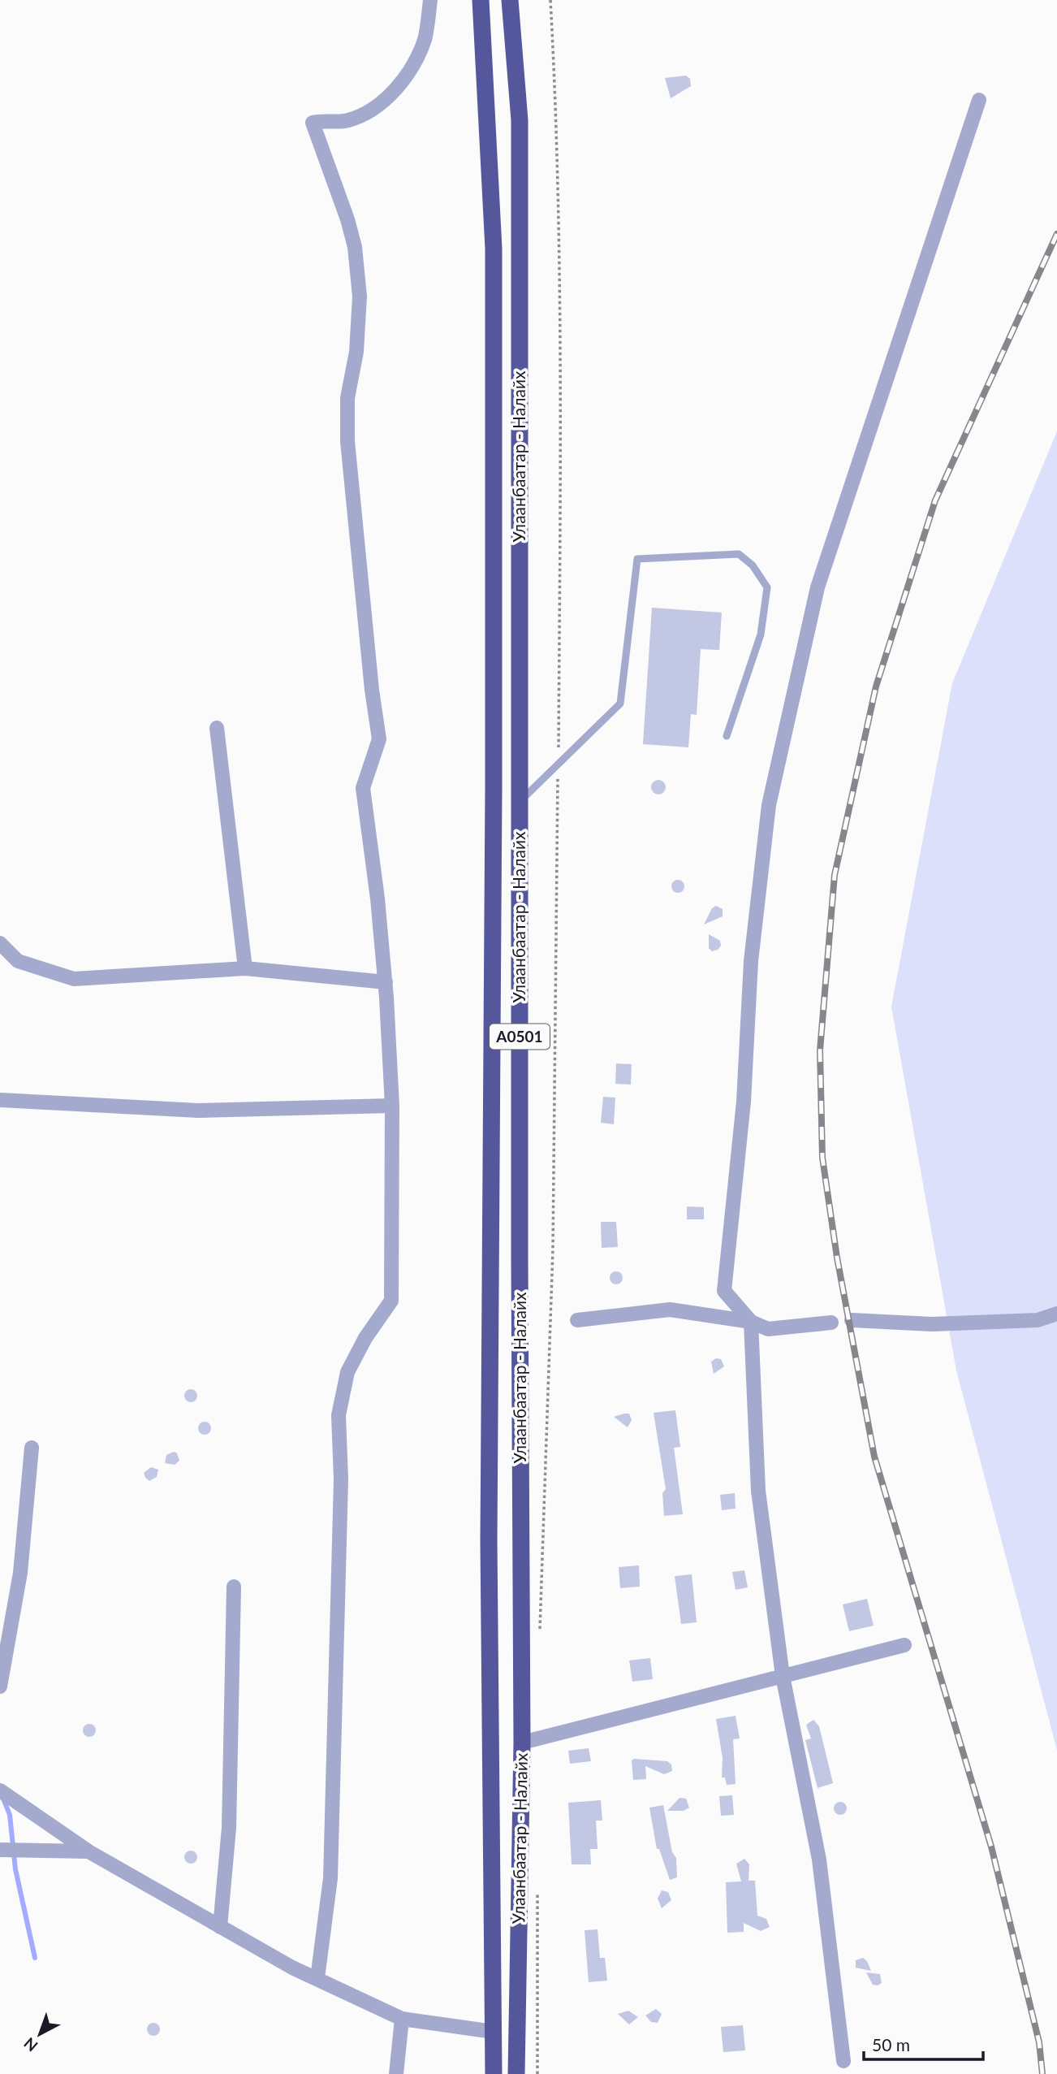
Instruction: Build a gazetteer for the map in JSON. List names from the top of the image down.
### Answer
{
  "streets": {
    "highway": ["Улаанбаатар - Налайх", "A0501"]
  },
  "scale_bar": "50 m",
  "north": "bottom left"
}
